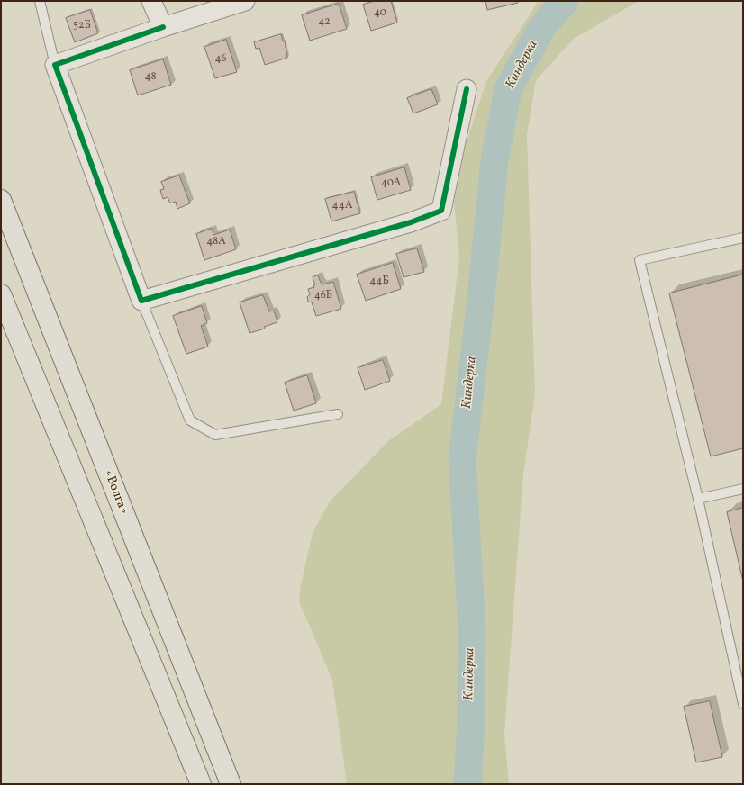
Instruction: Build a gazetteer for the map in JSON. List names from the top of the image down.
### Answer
{
  "streets": {
    "highway": ["«Волга»"]
  },
  "water": ["Киндерка"],
  "house_numbers": [
    "40",
    "42",
    "52Б",
    "46",
    "48",
    "40А",
    "44А",
    "48А",
    "44Б",
    "46Б"
  ]
}
